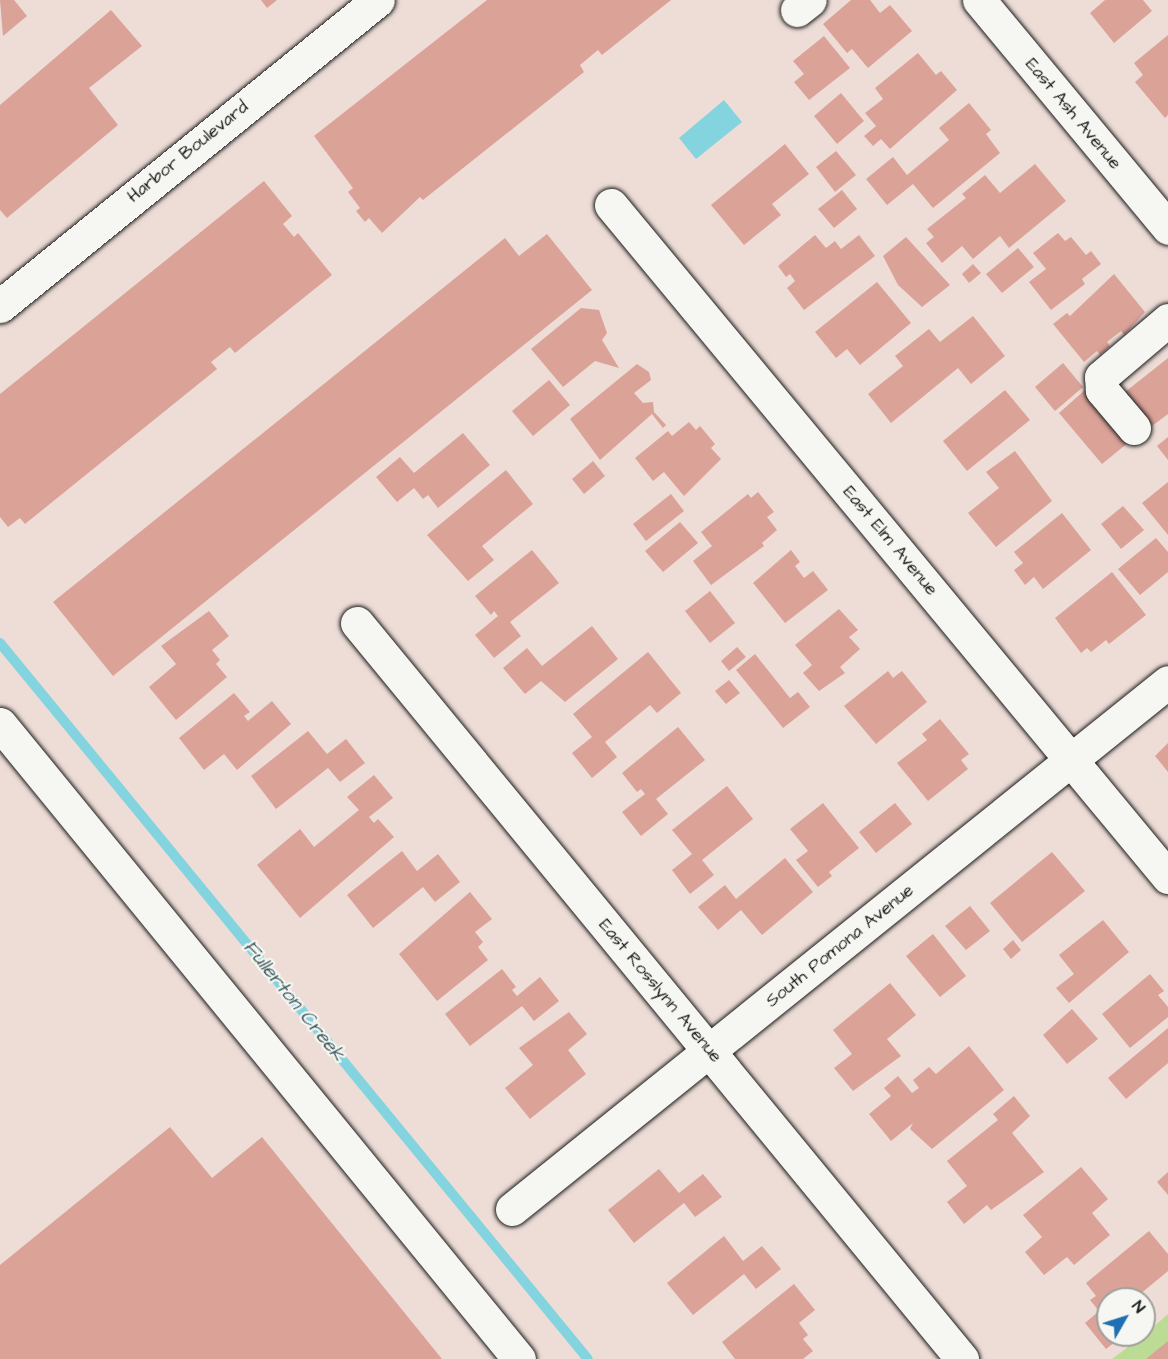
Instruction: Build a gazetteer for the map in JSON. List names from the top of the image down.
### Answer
{
  "streets": {
    "street": [
      "East Ash Avenue",
      "Harbor Boulevard",
      "East Elm Avenue",
      "South Pomona Avenue",
      "East Rosslynn Avenue"
    ]
  },
  "crossings": [
    ["East Elm Avenue", "South Pomona Avenue"],
    ["South Pomona Avenue", "East Rosslynn Avenue"]
  ],
  "water": ["Fullerton Creek"],
  "north": "top right"
}
